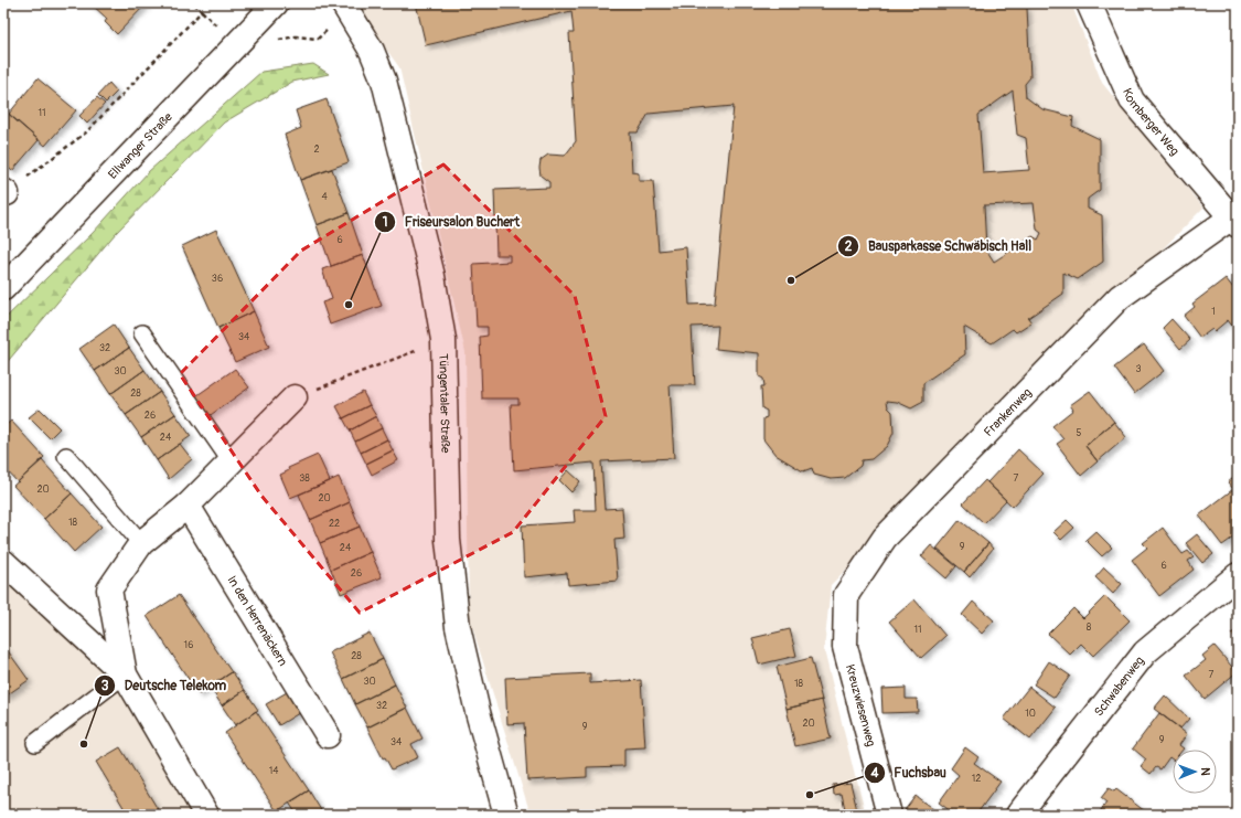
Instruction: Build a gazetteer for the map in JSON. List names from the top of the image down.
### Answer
{
  "streets": {
    "street": [
      "Komberger Weg",
      "Ellwanger Straße",
      "Tüngentaler Straße",
      "Frankenweg",
      "In den Herrenäckern",
      "Schwabenweg",
      "Kreuzwiesenweg"
    ]
  },
  "crossings": [
    ["Komberger Weg", "Frankenweg"],
    ["Frankenweg", "Kreuzwiesenweg"]
  ],
  "places": [
    "Bausparkasse Schwäbisch Hall",
    "Friseursalon Buchert",
    "Deutsche Telekom",
    "Fuchsbau"
  ],
  "house_numbers": [
    "11",
    "2",
    "4",
    "6",
    "36",
    "1",
    "34",
    "32",
    "3",
    "30",
    "28",
    "26",
    "5",
    "24",
    "38",
    "7",
    "20",
    "20",
    "18",
    "22",
    "9",
    "24",
    "6",
    "26",
    "8",
    "11",
    "16",
    "28",
    "7",
    "30",
    "18",
    "32",
    "10",
    "20",
    "9",
    "9",
    "34",
    "14",
    "12"
  ],
  "north": "right"
}
